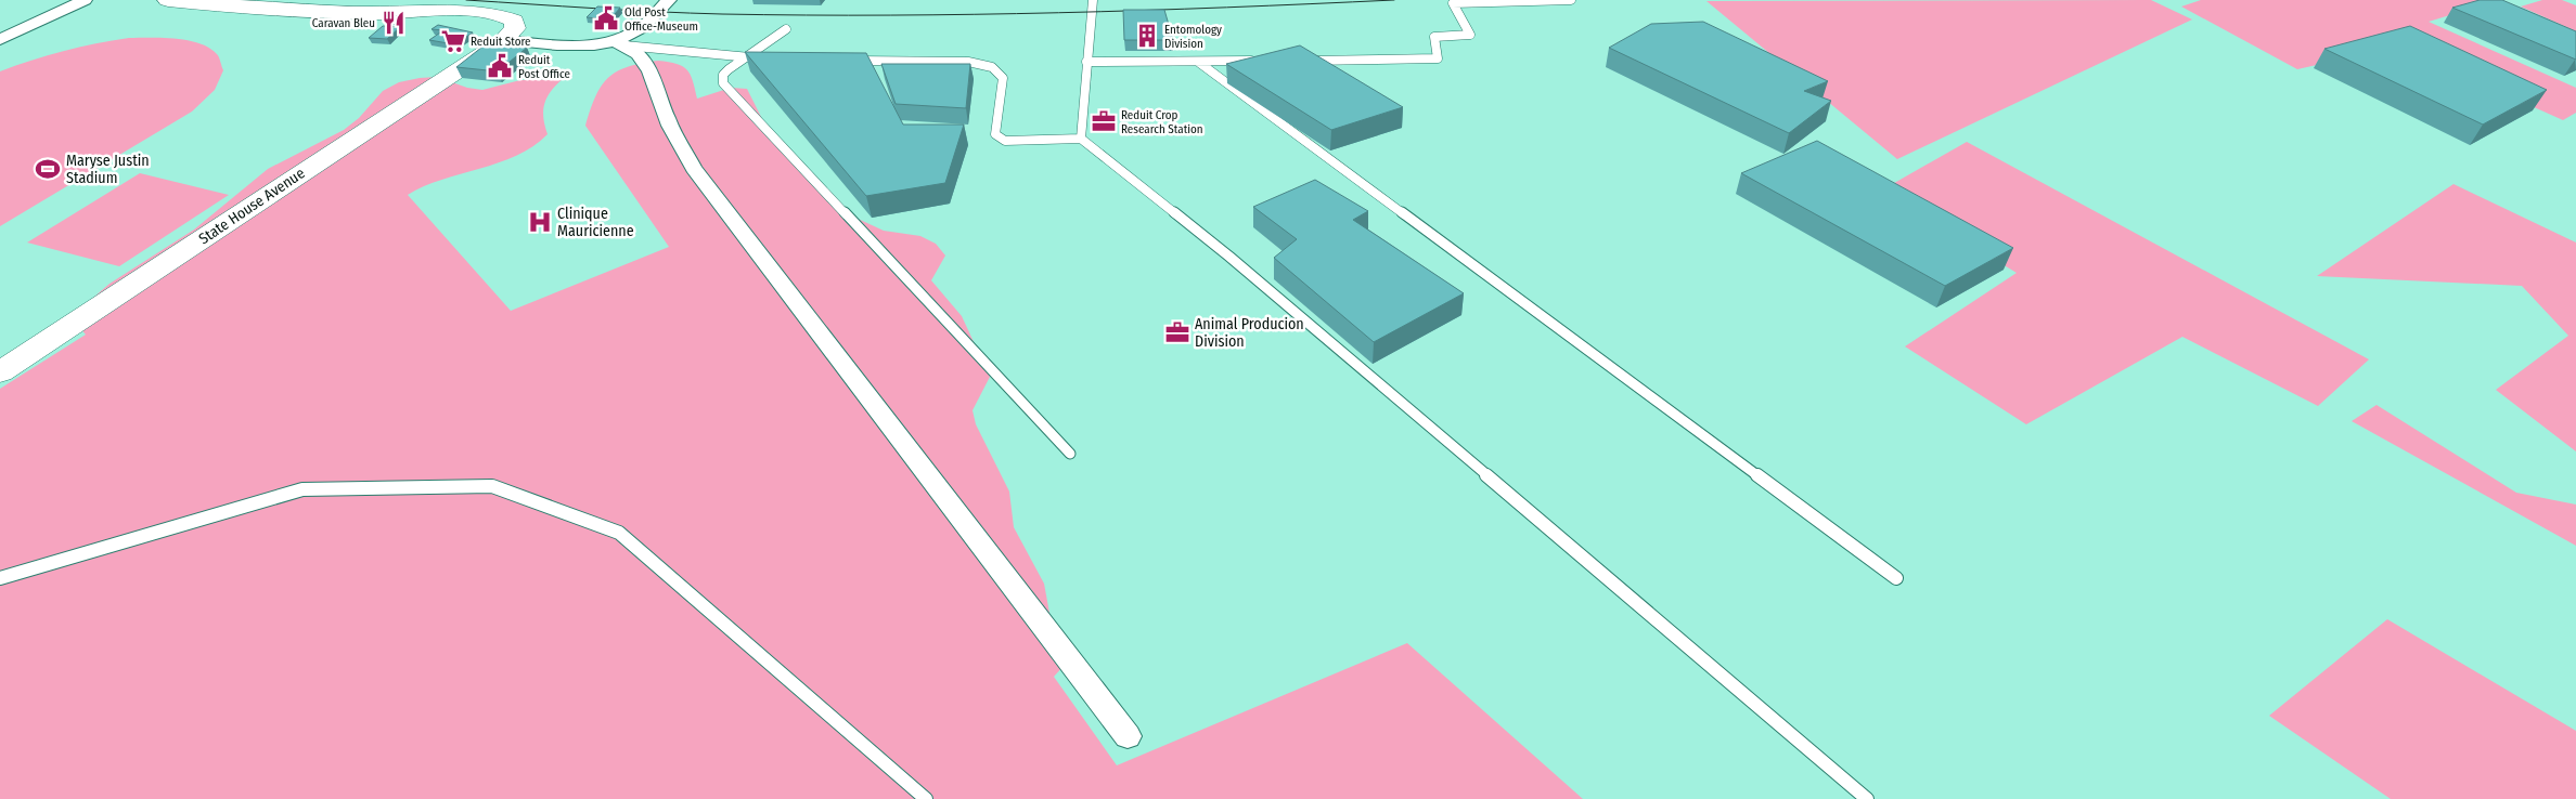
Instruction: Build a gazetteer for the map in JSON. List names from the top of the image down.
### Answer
{
  "streets": {
    "street": ["State House Avenue"]
  },
  "places": {
    "public building": ["Old Post Office-Museum", "Reduit Post Office"],
    "restaurant": ["Caravan Bleu"],
    "building": ["Entomology Division"],
    "supermarket": ["Reduit Store"],
    "office": ["Reduit Crop Research Station", "Animal Producion Division"],
    "sports": ["Maryse Justin Stadium"],
    "hospital": ["Clinique Mauricienne"]
  }
}
